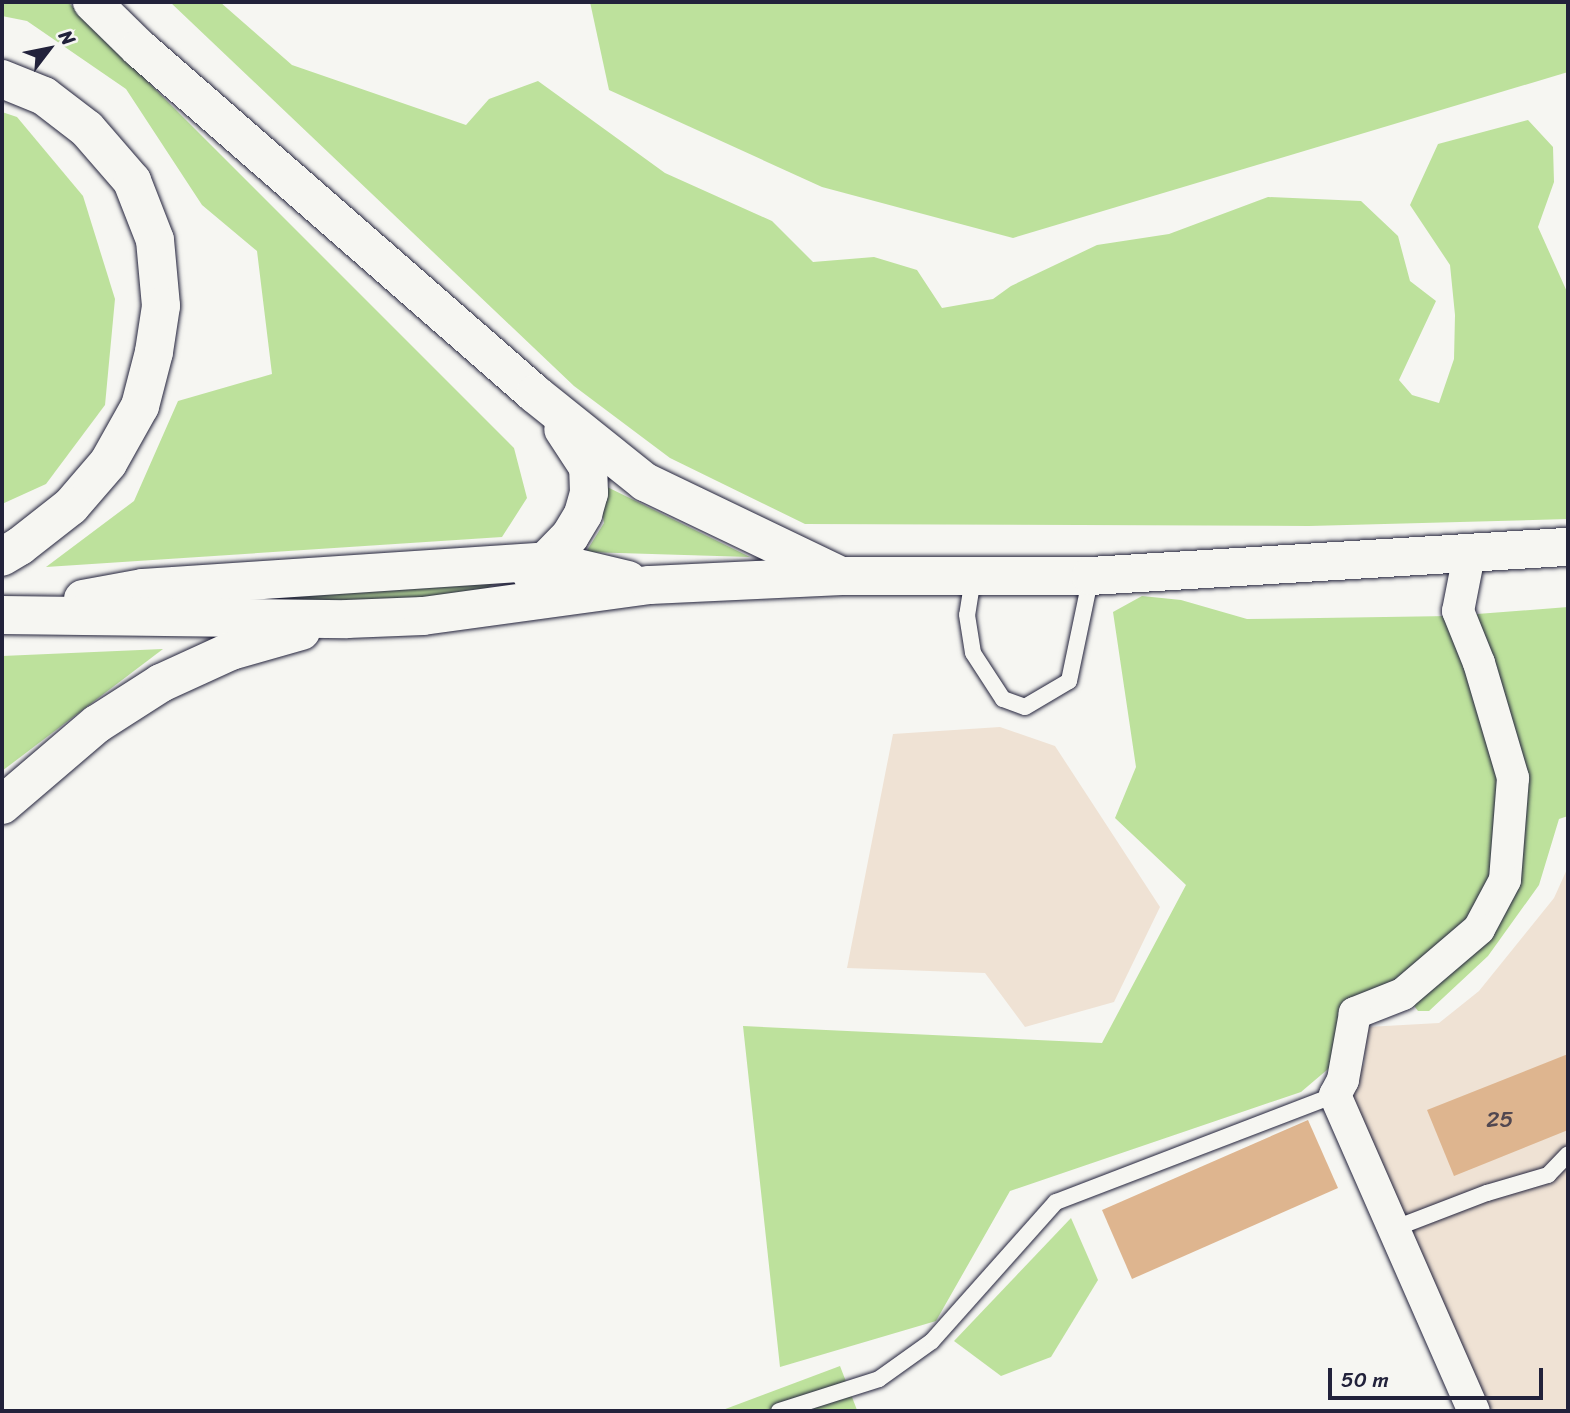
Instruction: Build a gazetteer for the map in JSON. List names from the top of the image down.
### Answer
{
  "house_numbers": ["25"],
  "scale_bar": "50 m",
  "north": "top right"
}
